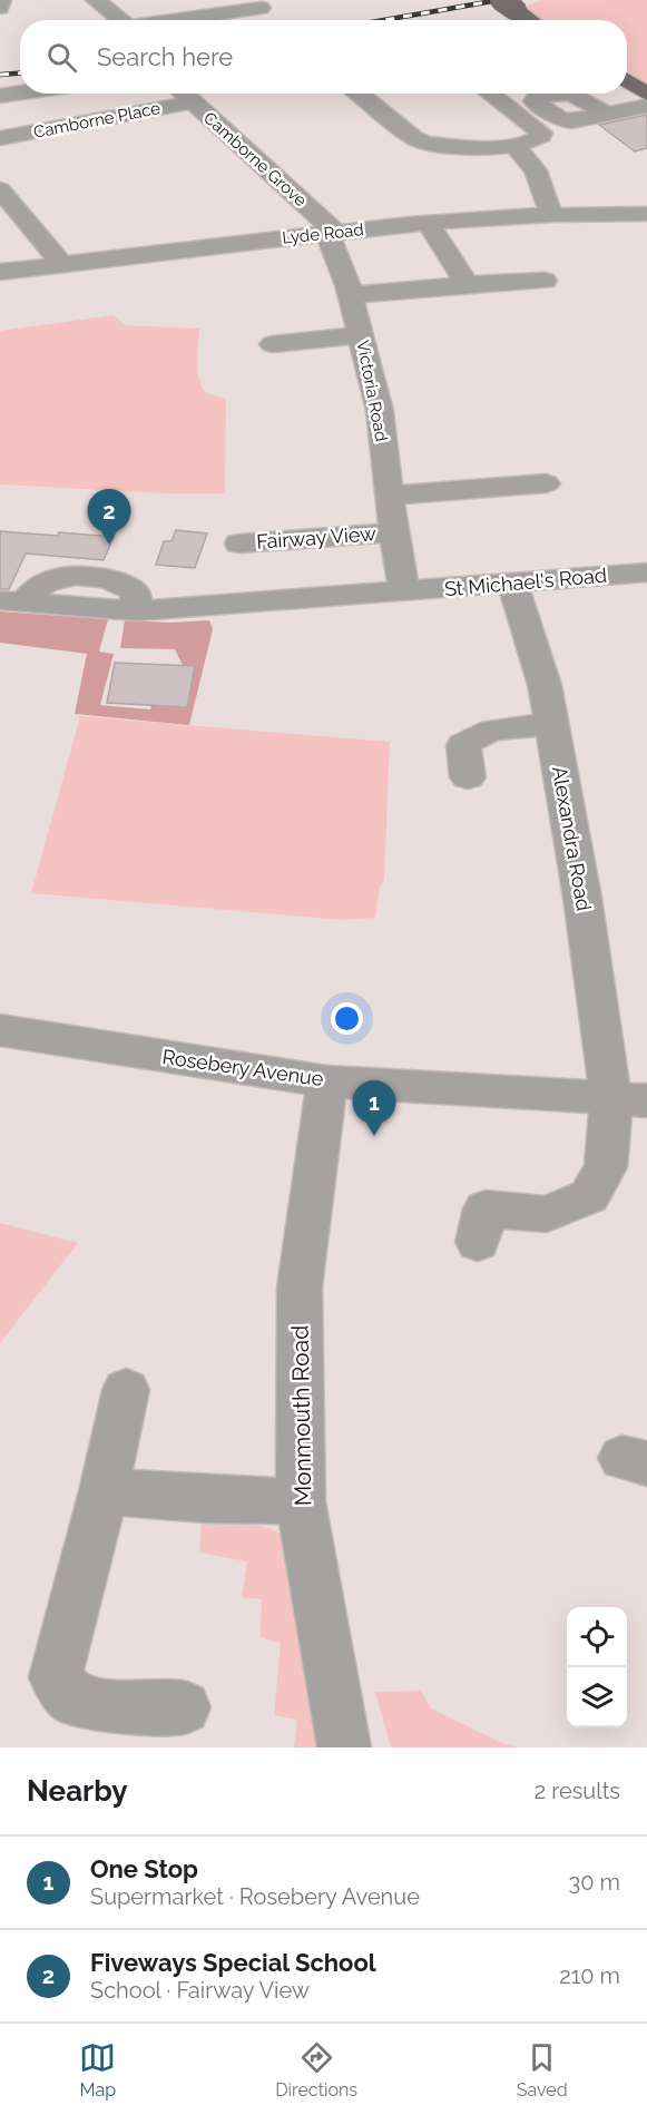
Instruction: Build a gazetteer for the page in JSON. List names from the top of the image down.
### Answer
{
  "streets": {
    "street": [
      "Camborne Place",
      "Camborne Grove",
      "Lyde Road",
      "Victoria Road",
      "Fairway View",
      "St Michael's Road",
      "Alexandra Road",
      "Rosebery Avenue",
      "Monmouth Road"
    ]
  },
  "crossings": [
    ["Camborne Place", "Camborne Grove"],
    ["Camborne Grove", "Lyde Road"],
    ["Camborne Grove", "Victoria Road"],
    ["Lyde Road", "Victoria Road"],
    ["Victoria Road", "Fairway View"],
    ["Victoria Road", "St Michael's Road"],
    ["St Michael's Road", "Alexandra Road"],
    ["Alexandra Road", "Rosebery Avenue"],
    ["Rosebery Avenue", "Monmouth Road"]
  ],
  "page": {
    "search": "Search here",
    "pins": ["2", "1"],
    "heading": ["Nearby", "2 results"],
    "list": [
      {
        "mark": "1",
        "name": "One Stop",
        "note": "Supermarket · Rosebery Avenue",
        "value": "30 m"
      },
      {
        "mark": "2",
        "name": "Fiveways Special School",
        "note": "School · Fairway View",
        "value": "210 m"
      }
    ],
    "nav": ["Map", "Directions", "Saved"]
  }
}
